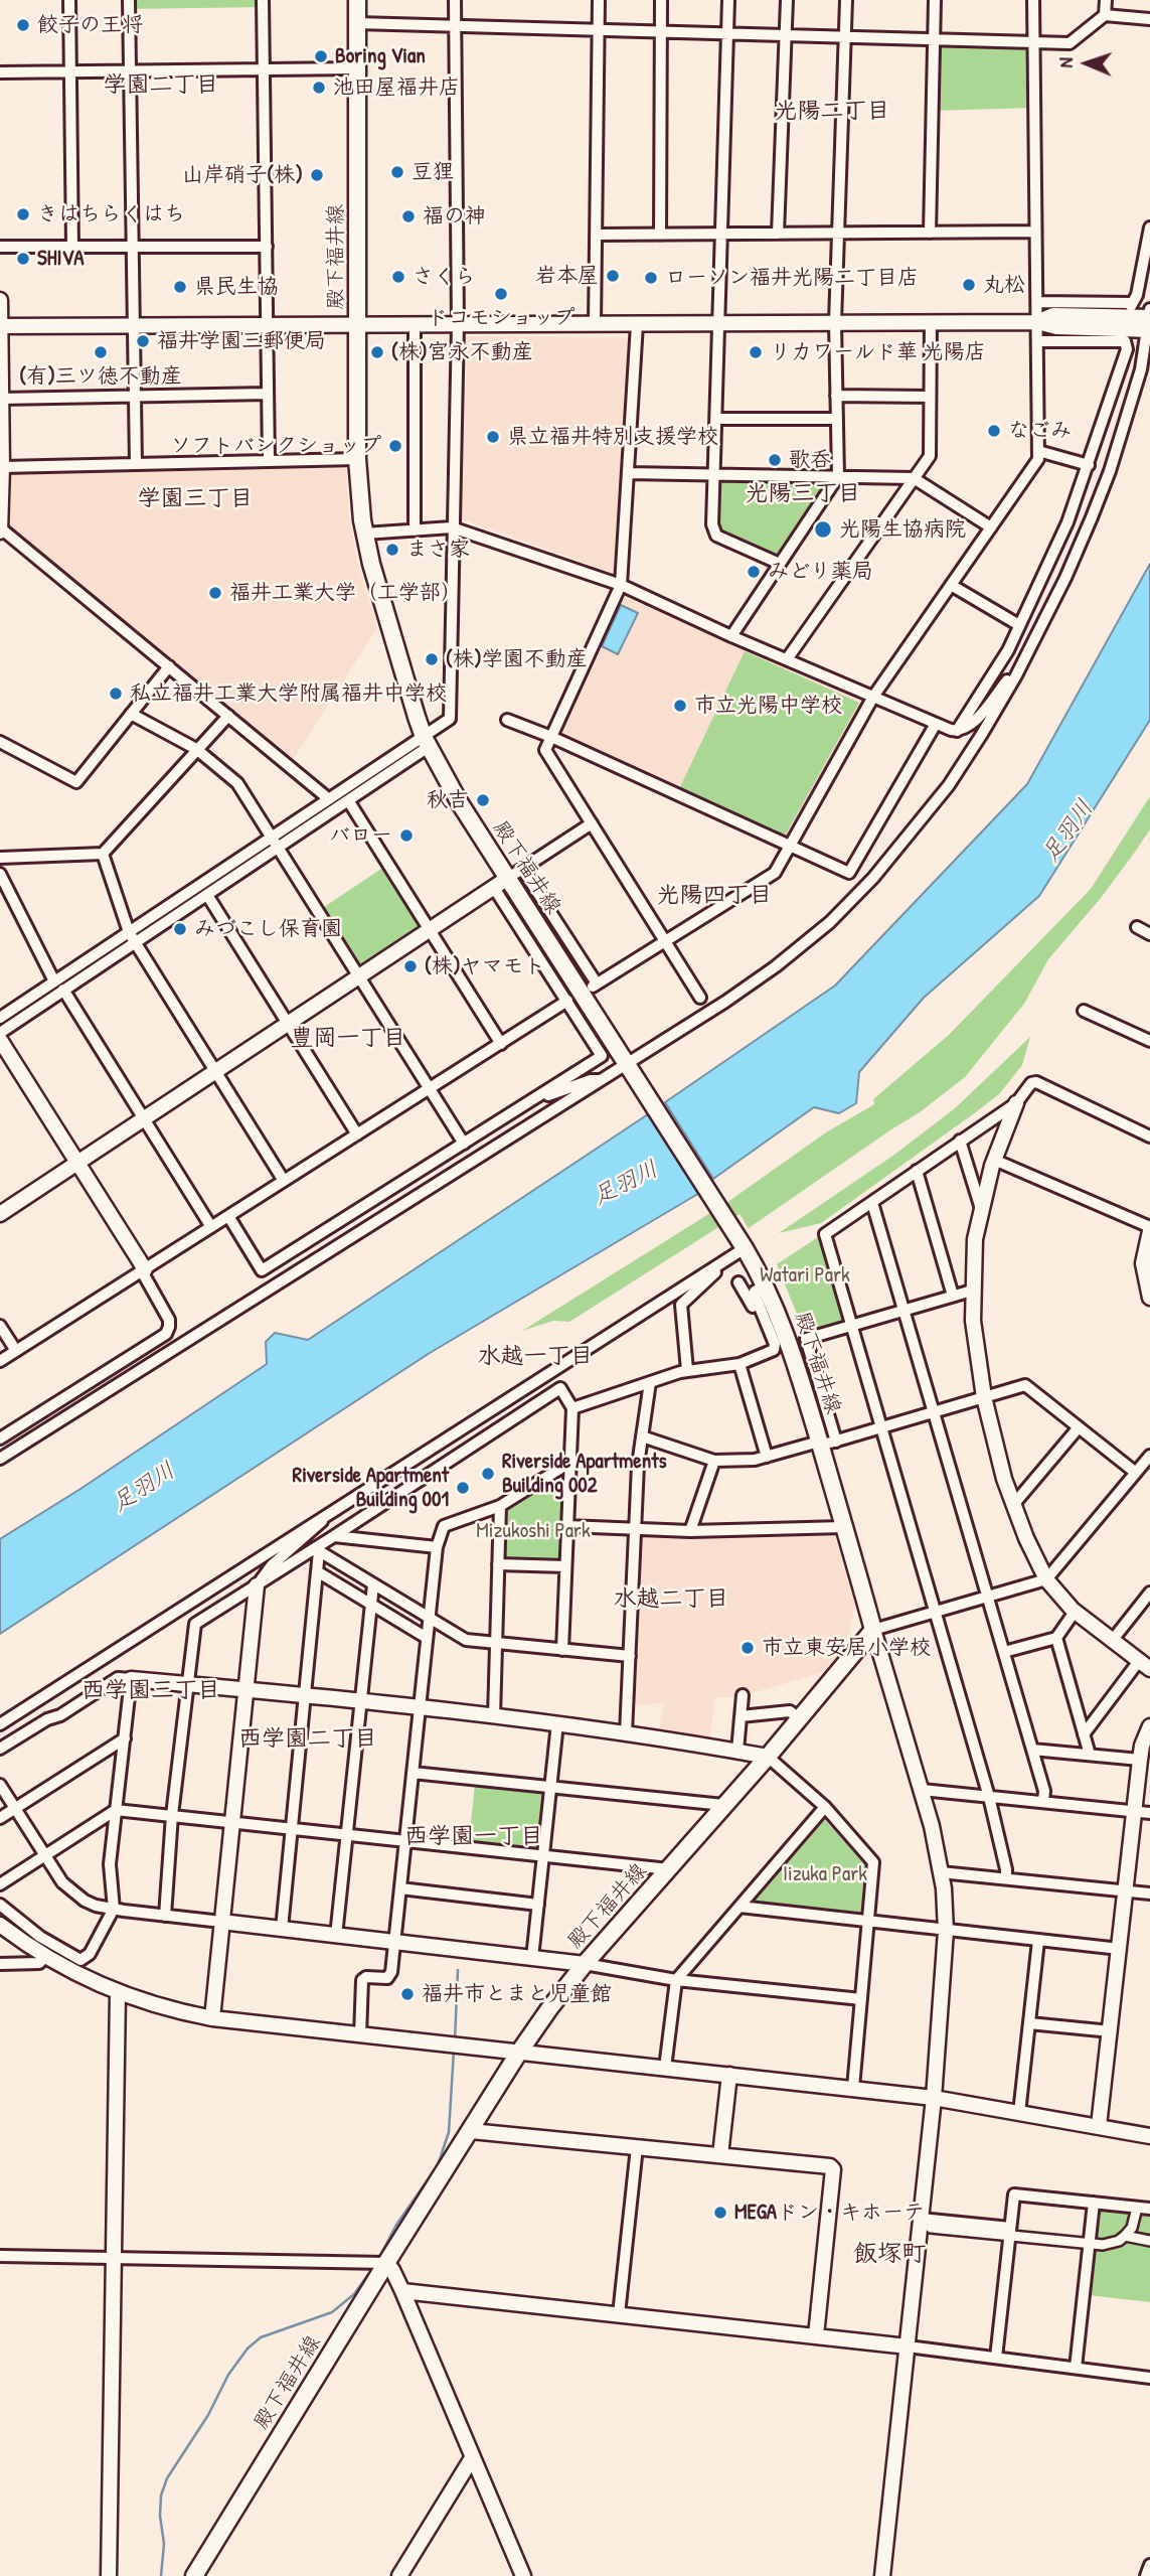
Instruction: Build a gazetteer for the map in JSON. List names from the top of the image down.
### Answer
{
  "streets": {
    "main road": ["殿下福井線"]
  },
  "districts": [
    "学園二丁目",
    "光陽二丁目",
    "光陽三丁目",
    "学園三丁目",
    "光陽四丁目",
    "豊岡一丁目",
    "水越一丁目",
    "水越二丁目",
    "西学園三丁目",
    "西学園二丁目",
    "西学園一丁目",
    "飯塚町"
  ],
  "water": ["足羽川"],
  "parks": ["Watari Park", "Mizukoshi Park", "Iizuka Park"],
  "places": [
    "餃子の王将",
    "Boring Vian",
    "池田屋福井店",
    "豆狸",
    "山岸硝子(株)",
    "きはちらくはち",
    "福の神",
    "SHIVA",
    "岩本屋",
    "さくら",
    "ローソン福井光陽二丁目店",
    "丸松",
    "県民生協",
    "ドコモショップ",
    "福井学園三郵便局",
    "(有)三ツ徳不動産",
    "(株)宮永不動産",
    "リカワールド華 光陽店",
    "なごみ",
    "県立福井特別支援学校",
    "ソフトバンクショップ",
    "歌呑",
    "光陽生協病院",
    "まさ家",
    "みどり薬局",
    "福井工業大学（工学部）",
    "(株)学園不動産",
    "私立福井工業大学附属福井中学校",
    "市立光陽中学校",
    "秋吉",
    "バロー",
    "みづこし保育園",
    "(株)ヤマモト",
    "Riverside Apartments Building 002",
    "Riverside Apartment Building 001",
    "市立東安居小学校",
    "福井市とまと児童館",
    "MEGAドン・キホーテ"
  ],
  "north": "left"
}
